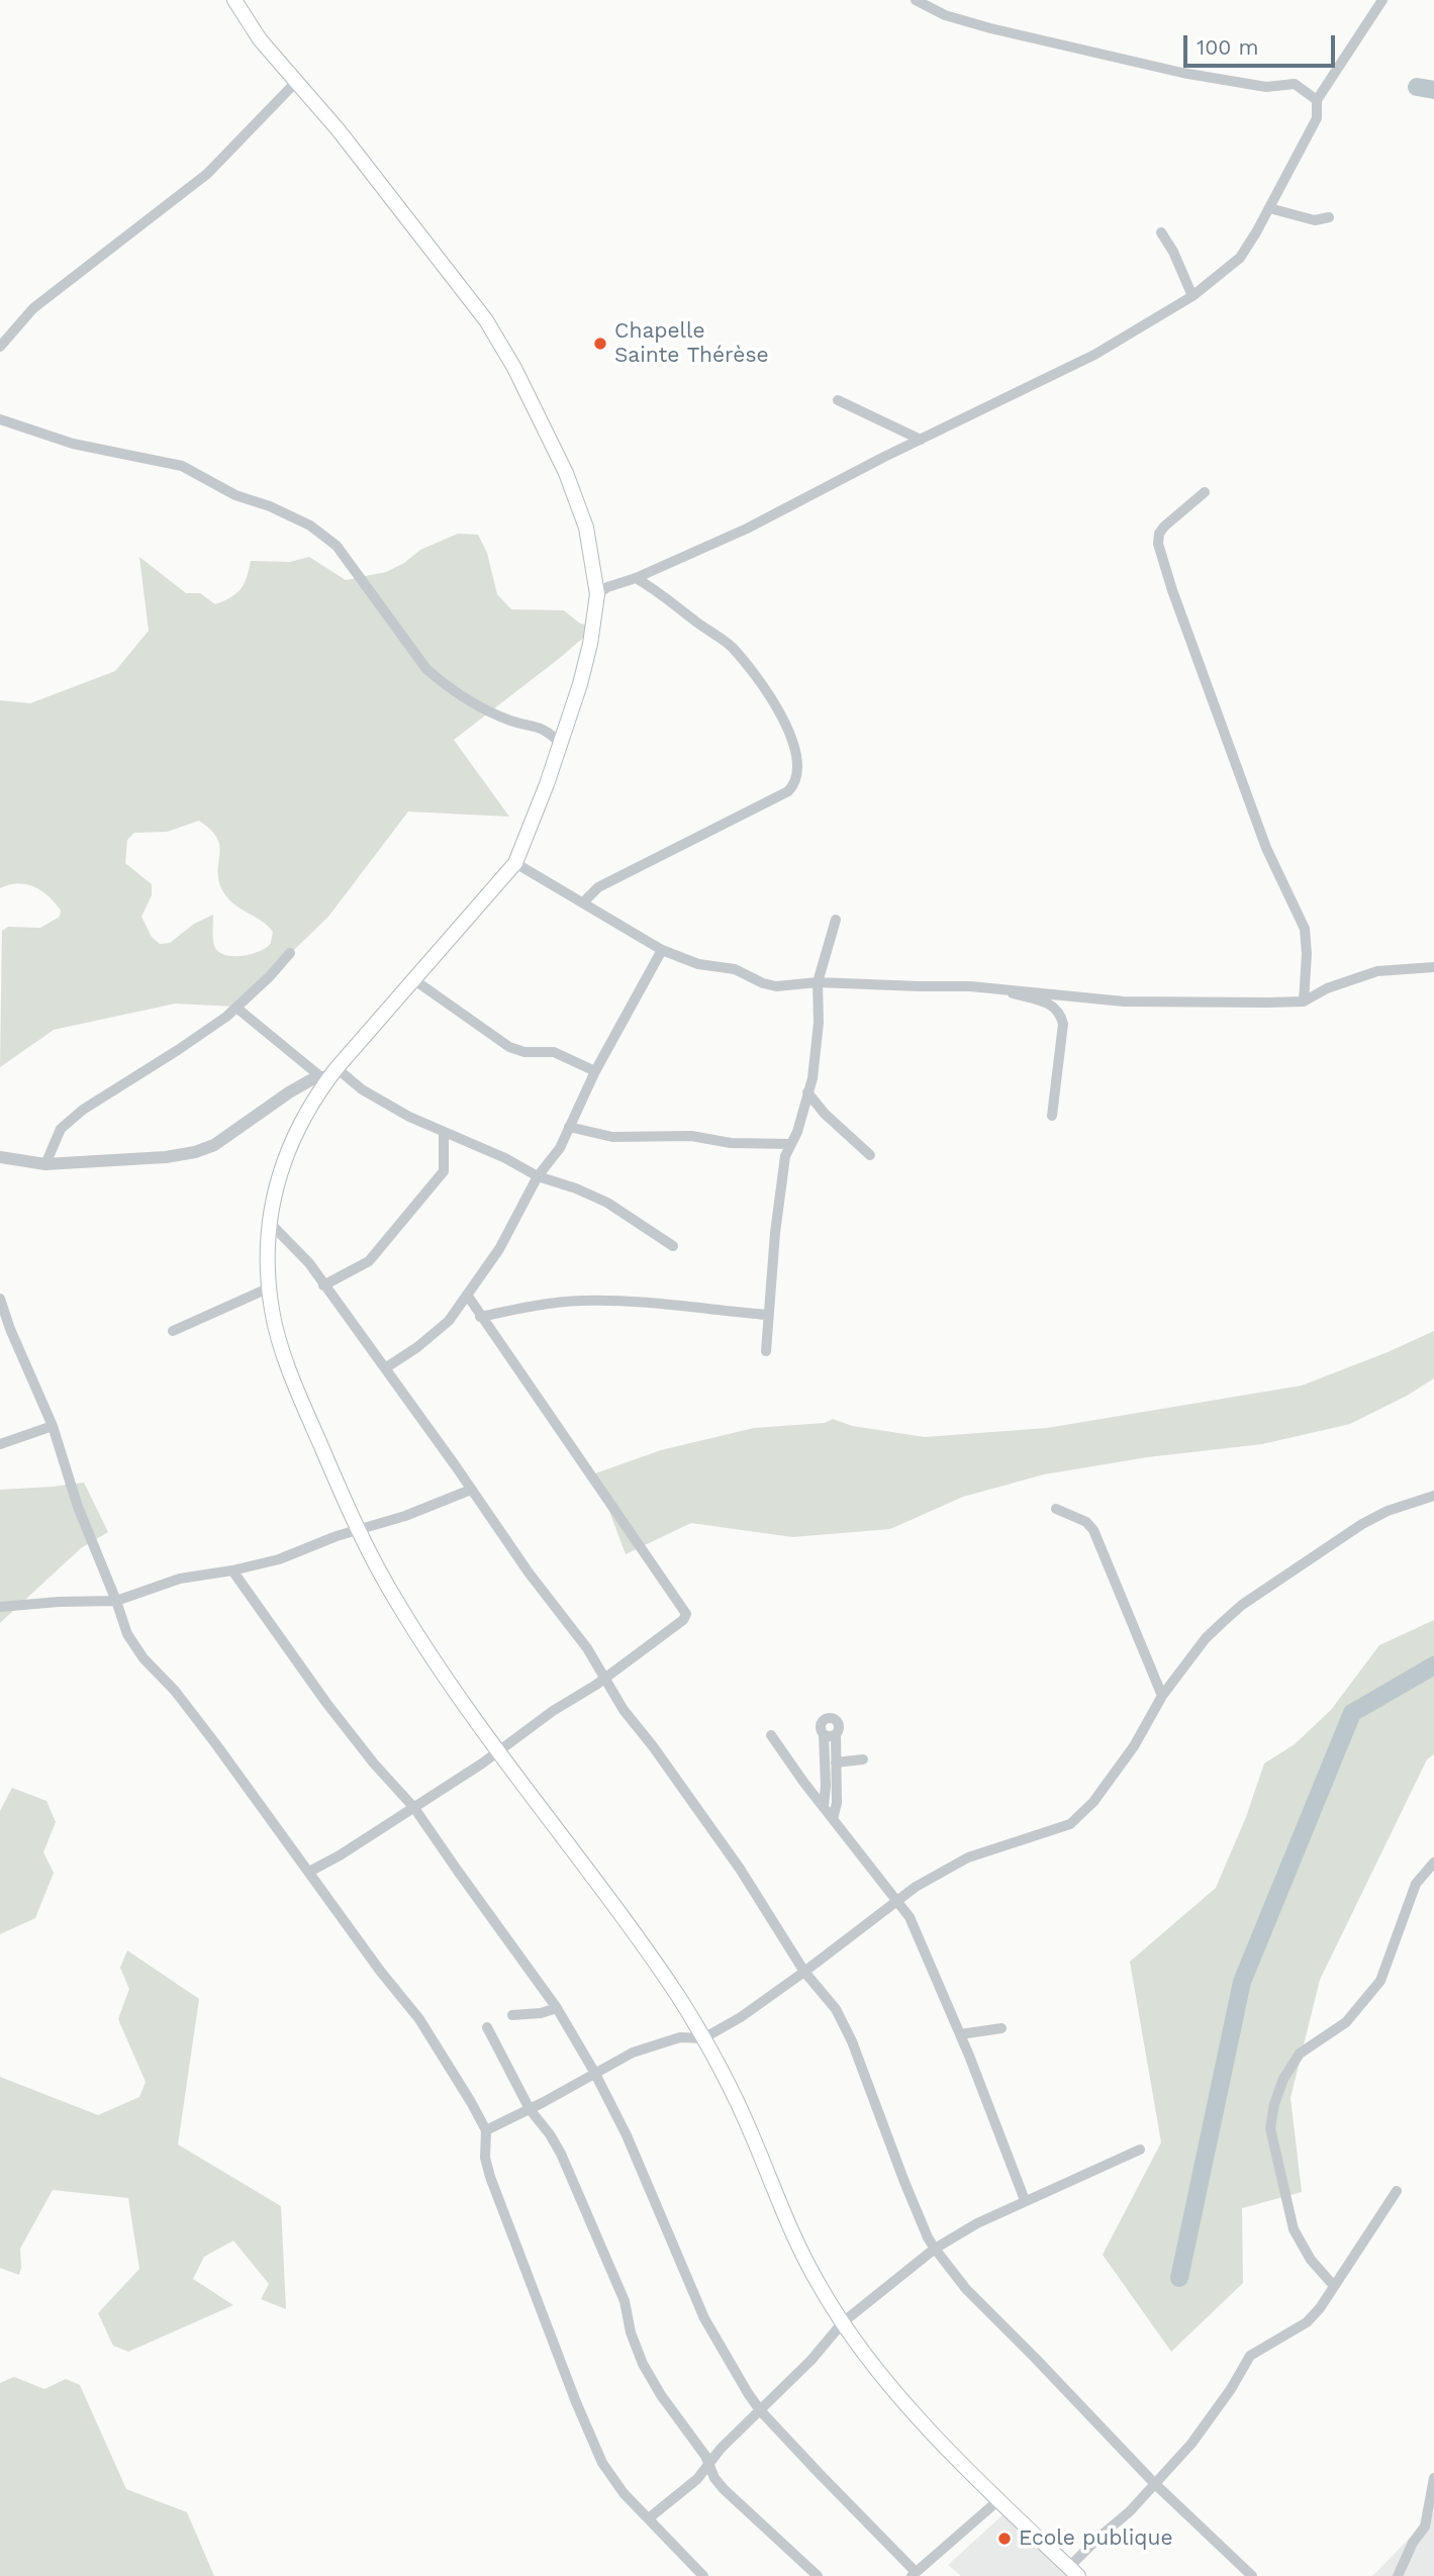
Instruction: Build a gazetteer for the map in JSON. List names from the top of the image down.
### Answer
{
  "places": ["Chapelle Sainte Thérèse", "Ecole publique"],
  "scale_bar": "100 m"
}
